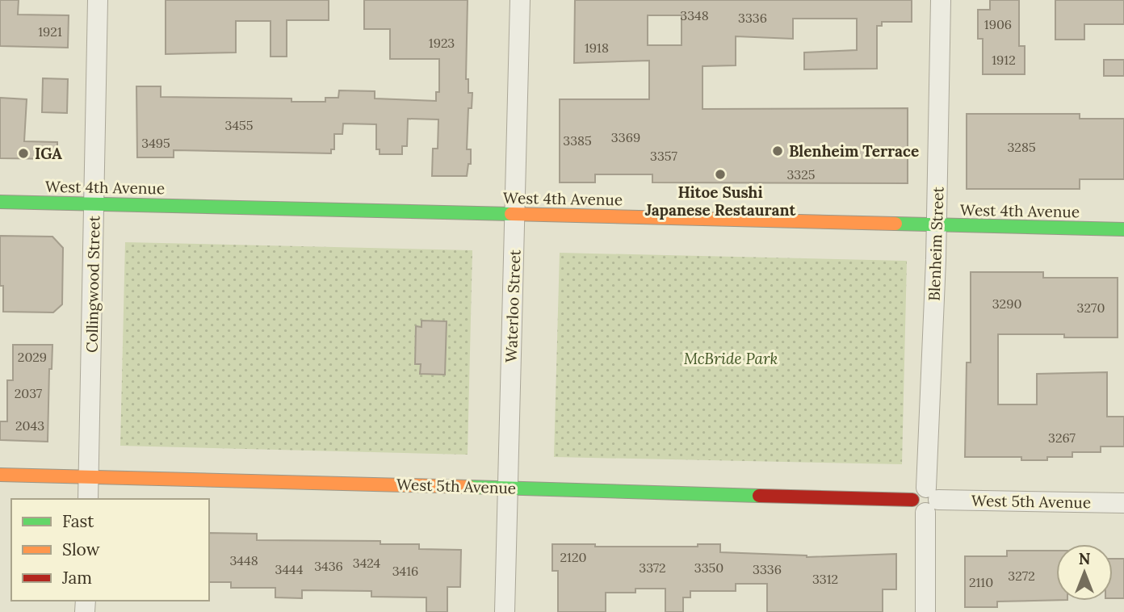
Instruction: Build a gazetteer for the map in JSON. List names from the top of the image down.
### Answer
{
  "streets": {
    "main road": ["West 4th Avenue", "West 5th Avenue"],
    "street": ["Blenheim Street", "Collingwood Street", "Waterloo Street"]
  },
  "crossings": [
    ["West 4th Avenue", "Blenheim Street"],
    ["West 4th Avenue", "Collingwood Street"],
    ["West 4th Avenue", "Waterloo Street"],
    ["Blenheim Street", "West 5th Avenue"],
    ["Collingwood Street", "West 5th Avenue"],
    ["Waterloo Street", "West 5th Avenue"]
  ],
  "parks": ["McBride Park"],
  "places": ["Blenheim Terrace", "IGA", "Hitoe Sushi Japanese Restaurant"],
  "house_numbers": [
    "3348",
    "3336",
    "1906",
    "1921",
    "1923",
    "1918",
    "1912",
    "3455",
    "3369",
    "3385",
    "3495",
    "3285",
    "3357",
    "3325",
    "3290",
    "3270",
    "2029",
    "2037",
    "2043",
    "3267",
    "2120",
    "3448",
    "3424",
    "3436",
    "3372",
    "3350",
    "3444",
    "3336",
    "3416",
    "3272",
    "3312",
    "2110"
  ],
  "legend": ["Fast", "Slow", "Jam"],
  "north": "top"
}
